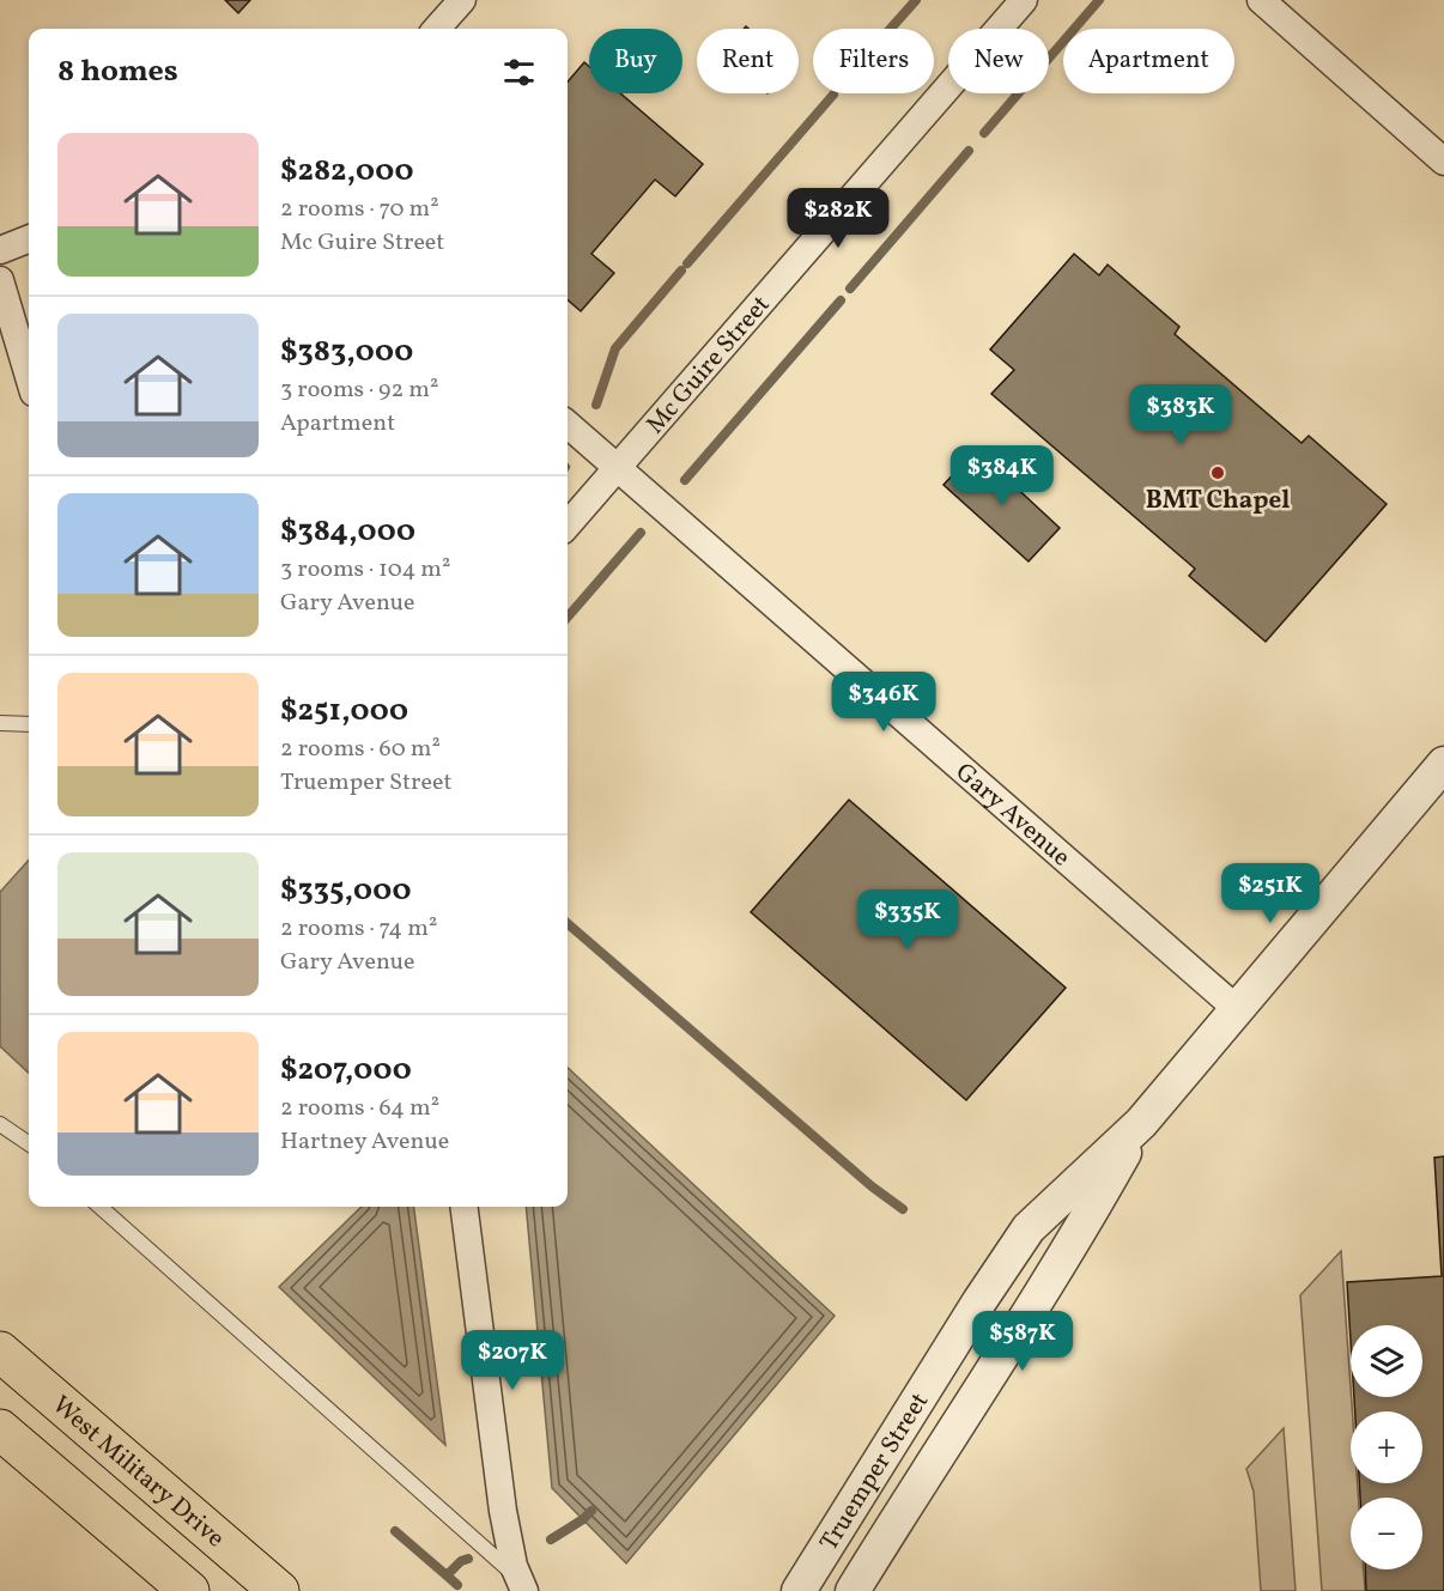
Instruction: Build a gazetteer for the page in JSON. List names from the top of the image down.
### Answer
{
  "streets": {
    "main road": ["West Military Drive"],
    "street": ["Mc Guire Street", "Gary Avenue", "Truemper Street"]
  },
  "crossings": [
    ["Mc Guire Street", "Gary Avenue"],
    ["Gary Avenue", "Truemper Street"]
  ],
  "places": ["BMT Chapel"],
  "page": {
    "chip": [
      "Buy",
      "Rent",
      "Filters",
      "New",
      "Apartment"
    ],
    "heading": "8 homes",
    "list": [
      {
        "name": "$282,000",
        "note": "2 rooms · 70 m² · Mc Guire Street"
      },
      {
        "name": "$383,000",
        "note": "3 rooms · 92 m² · Apartment"
      },
      {
        "name": "$384,000",
        "note": "3 rooms · 104 m² · Gary Avenue"
      },
      {
        "name": "$251,000",
        "note": "2 rooms · 60 m² · Truemper Street"
      },
      {
        "name": "$335,000",
        "note": "2 rooms · 74 m² · Gary Avenue"
      },
      {
        "name": "$207,000",
        "note": "2 rooms · 64 m² · Hartney Avenue"
      }
    ],
    "price": [
      "$282K",
      "$383K",
      "$384K",
      "$346K",
      "$251K",
      "$335K",
      "$587K",
      "$207K"
    ],
    "map_buttons": ["+", "−"]
  }
}
